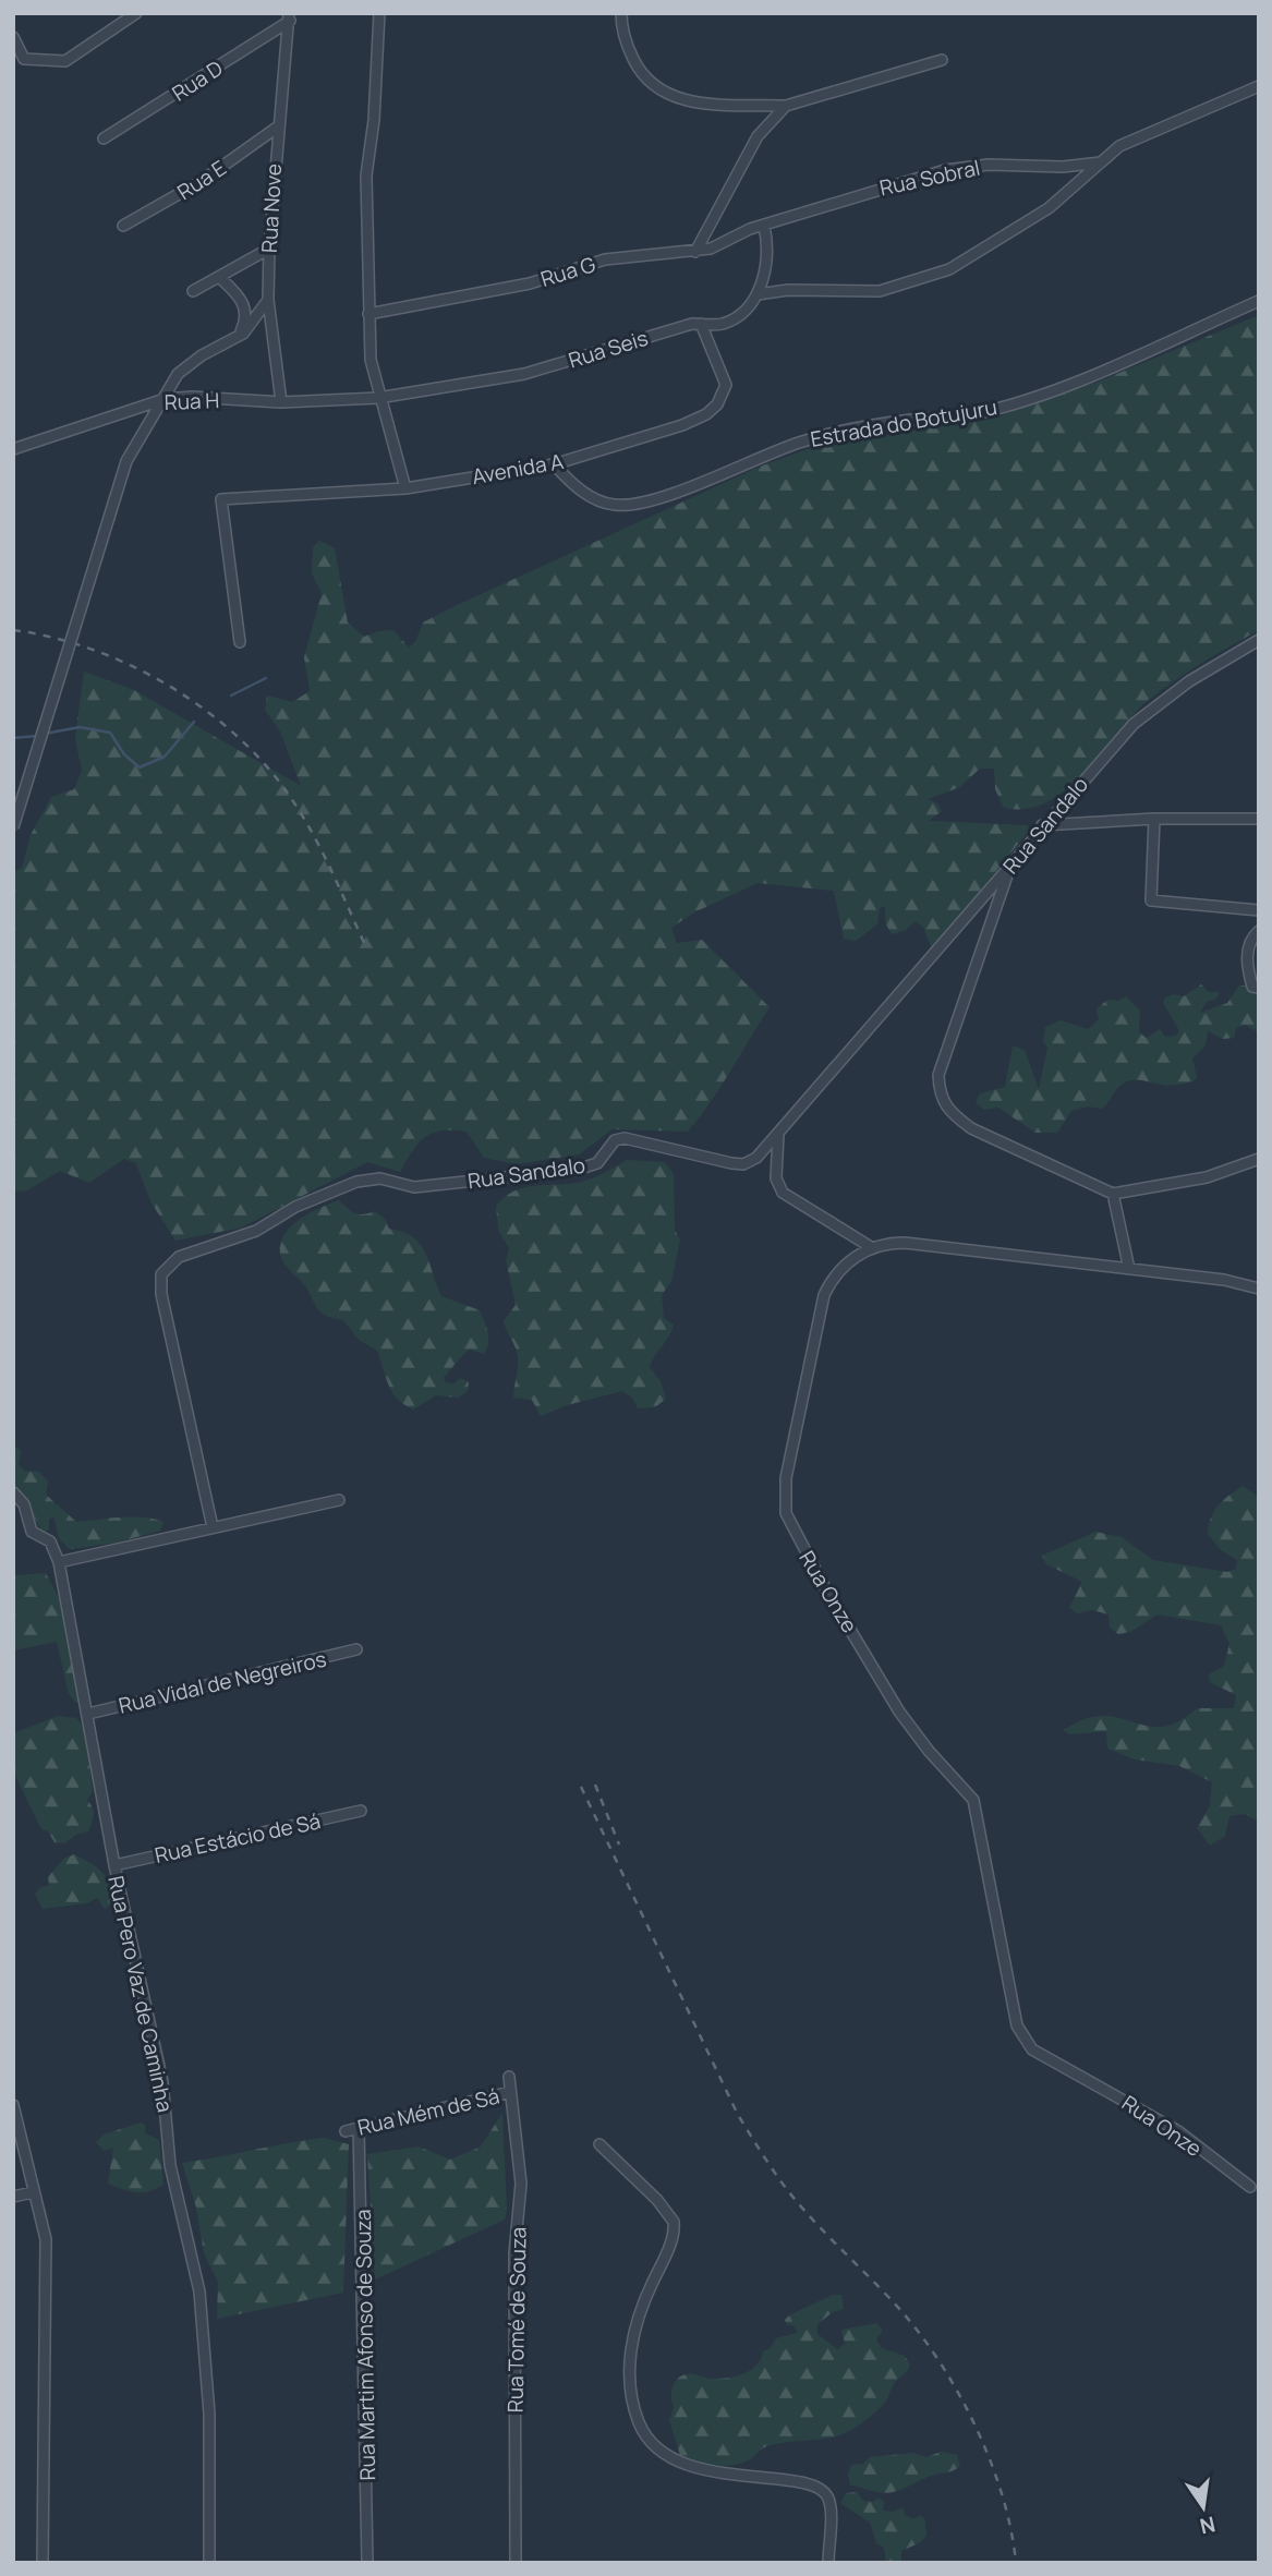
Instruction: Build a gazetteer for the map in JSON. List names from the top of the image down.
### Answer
{
  "streets": {
    "street": [
      "Rua D",
      "Rua Sobral",
      "Rua E",
      "Rua Nove",
      "Rua G",
      "Rua Seis",
      "Rua H",
      "Estrada do Botujuru",
      "Avenida A",
      "Rua Sandalo",
      "Rua Onze",
      "Rua Vidal de Negreiros",
      "Rua Estácio de Sá",
      "Rua Pero Vaz de Caminha",
      "Rua Mém de Sá",
      "Rua Tomé de Souza",
      "Rua Martim Afonso de Souza"
    ]
  },
  "crossings": [
    ["Rua D", "Rua Nove"],
    ["Rua Sobral", "Rua G"],
    ["Rua E", "Rua Nove"],
    ["Rua Nove", "Rua H"],
    ["Rua Seis", "Rua H"],
    ["Rua Seis", "Avenida A"],
    ["Estrada do Botujuru", "Avenida A"],
    ["Rua Vidal de Negreiros", "Rua Pero Vaz de Caminha"],
    ["Rua Estácio de Sá", "Rua Pero Vaz de Caminha"],
    ["Rua Mém de Sá", "Rua Tomé de Souza"],
    ["Rua Mém de Sá", "Rua Martim Afonso de Souza"]
  ],
  "north": "bottom"
}
